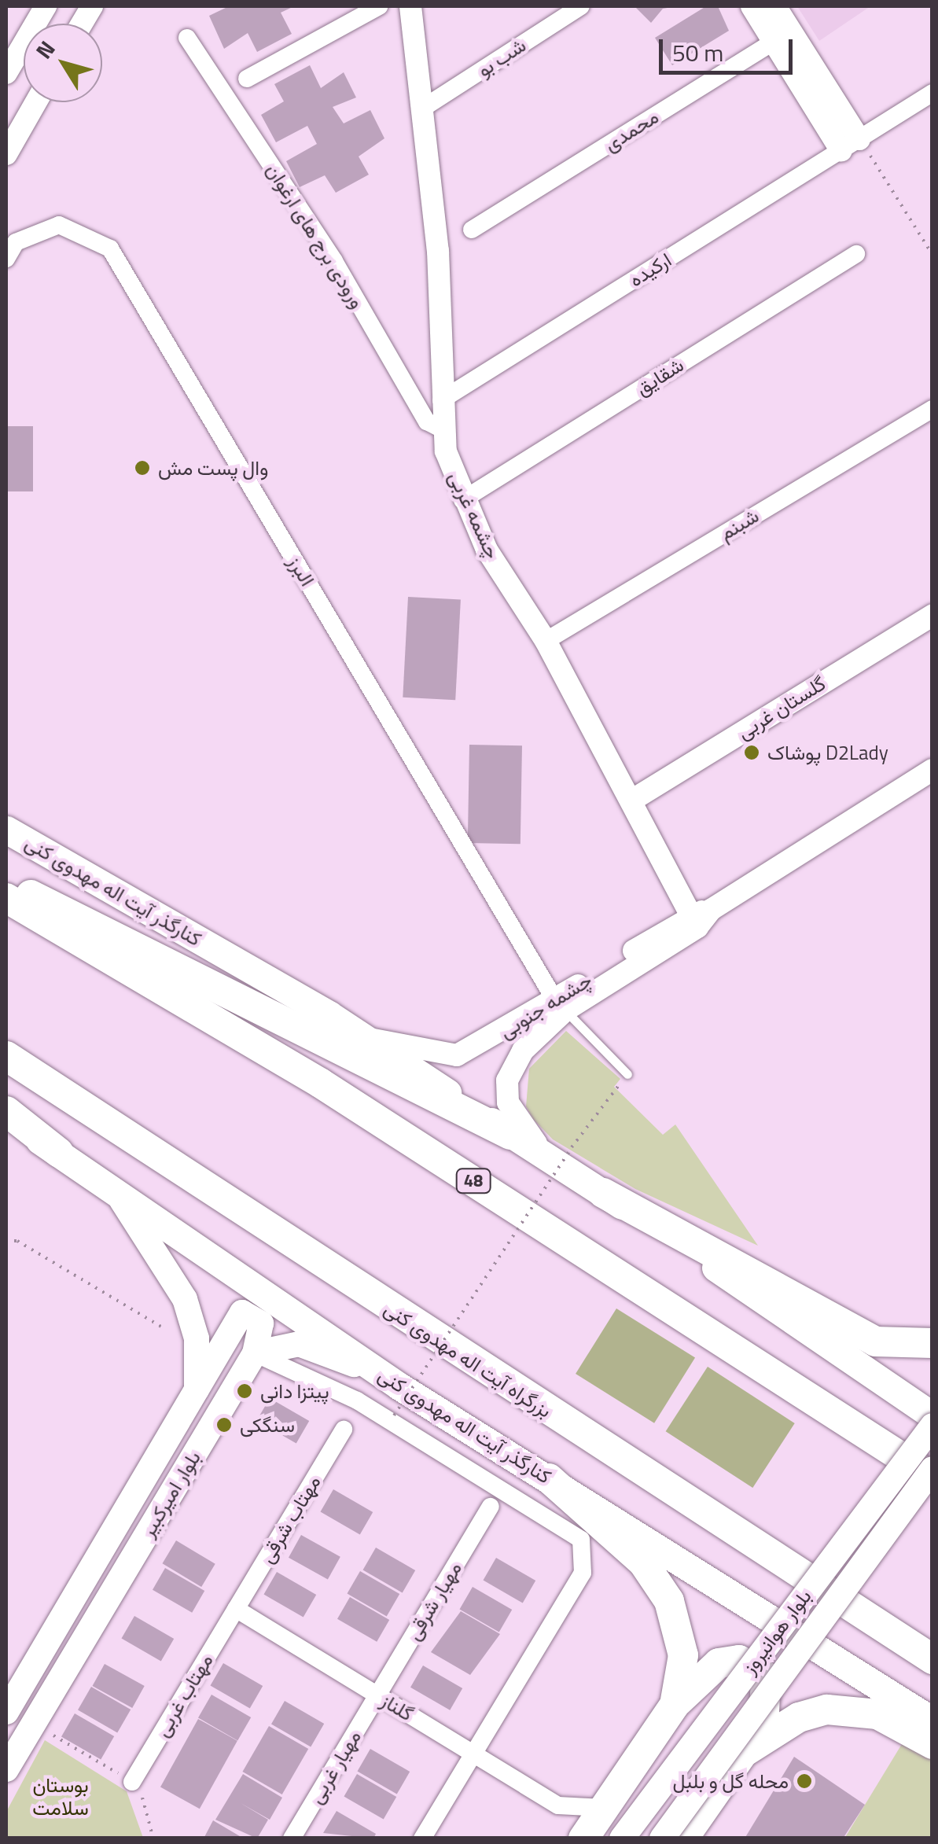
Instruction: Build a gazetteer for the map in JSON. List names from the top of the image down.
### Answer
{
  "streets": {
    "highway": ["48", "بزرگراه آیت اله مهدوی کنی"],
    "main road": ["کنارگذر آیت اله مهدوی کنی", "بلوار امیرکبیر", "بلوار هوانیروز"],
    "street": [
      "شب بو",
      "محمدی",
      "ورودی برج های ارغوان",
      "ارکیده",
      "شقایق",
      "چشمه غربی",
      "شبنم",
      "البرز",
      "گلستان غربی",
      "چشمه جنوبی",
      "مهتاب شرقی",
      "مهیار شرقی",
      "مهتاب غربی",
      "گلناز",
      "مهیار غربی"
    ]
  },
  "crossings": [
    ["شب بو", "چشمه غربی"],
    ["ورودی برج های ارغوان", "چشمه غربی"],
    ["ارکیده", "چشمه غربی"],
    ["شقایق", "چشمه غربی"],
    ["چشمه غربی", "شبنم"],
    ["چشمه غربی", "گلستان غربی"],
    ["چشمه غربی", "چشمه جنوبی"],
    ["البرز", "چشمه جنوبی"],
    ["کنارگذر آیت اله مهدوی کنی", "چشمه جنوبی"],
    ["مهتاب شرقی", "مهتاب غربی"],
    ["مهتاب شرقی", "گلناز"],
    ["مهیار شرقی", "گلناز"],
    ["مهیار شرقی", "مهیار غربی"],
    ["مهتاب غربی", "گلناز"],
    ["گلناز", "مهیار غربی"]
  ],
  "parks": ["بوستان سلامت"],
  "places": [
    "وال پست مش",
    "پوشاک D2Lady",
    "پیتزا دانی",
    "سنگکی",
    "محله گل و بلبل"
  ],
  "scale_bar": "50 m",
  "north": "top left"
}
